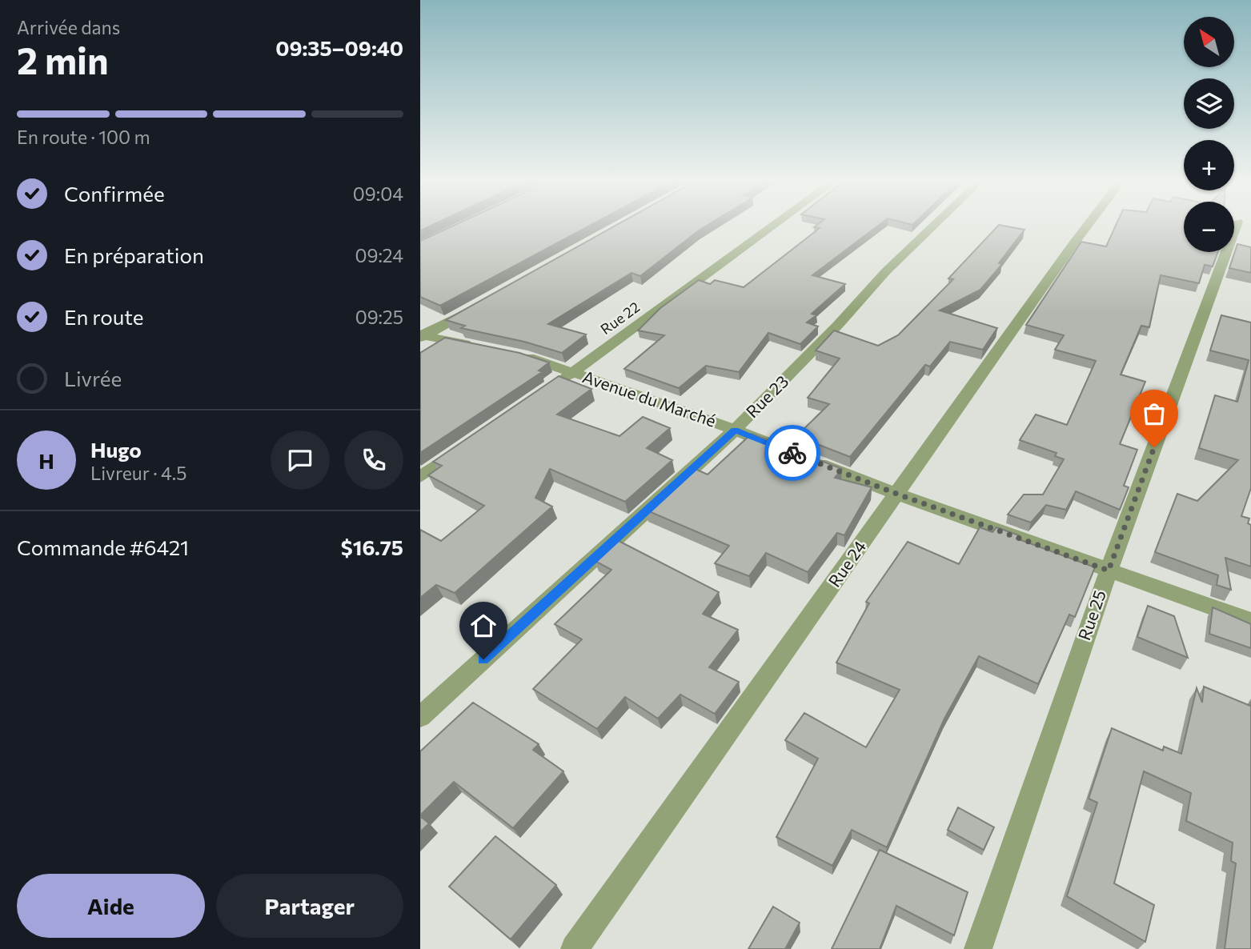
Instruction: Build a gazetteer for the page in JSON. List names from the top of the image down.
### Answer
{
  "streets": {
    "street": [
      "Rue 22",
      "Rue 23",
      "Avenue du Marché",
      "Rue 24",
      "Rue 25"
    ]
  },
  "crossings": [
    ["Rue 22", "Avenue du Marché"],
    ["Rue 23", "Avenue du Marché"]
  ],
  "north": "top left",
  "page": {
    "heading": ["2 min", "Arrivée dans", "09:35–09:40"],
    "panel": [
      "Hugo",
      "Livreur · 4.5",
      "Commande #6421",
      "$16.75"
    ],
    "map_buttons": ["+", "−"],
    "bar": "En route · 100 m",
    "list": [
      ["Confirmée", "09:04"],
      ["En préparation", "09:24"],
      ["En route", "09:25"],
      "Livrée"
    ],
    "round": "H",
    "buttons": ["Aide", "Partager"]
  }
}
